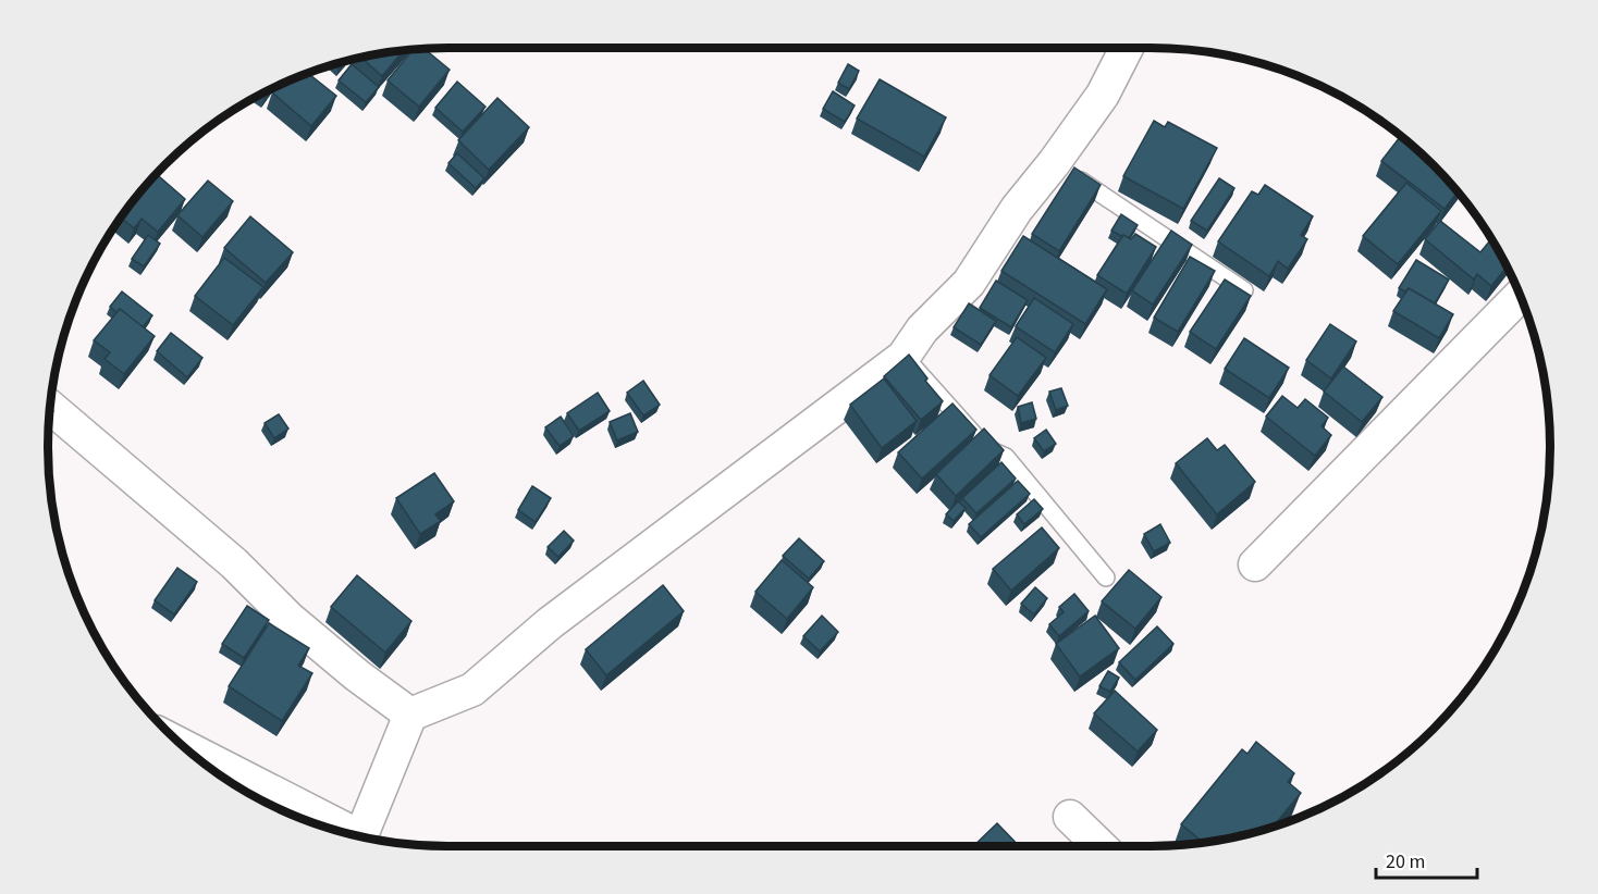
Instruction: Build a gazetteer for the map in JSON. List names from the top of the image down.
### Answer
{
  "scale_bar": "20 m"
}
